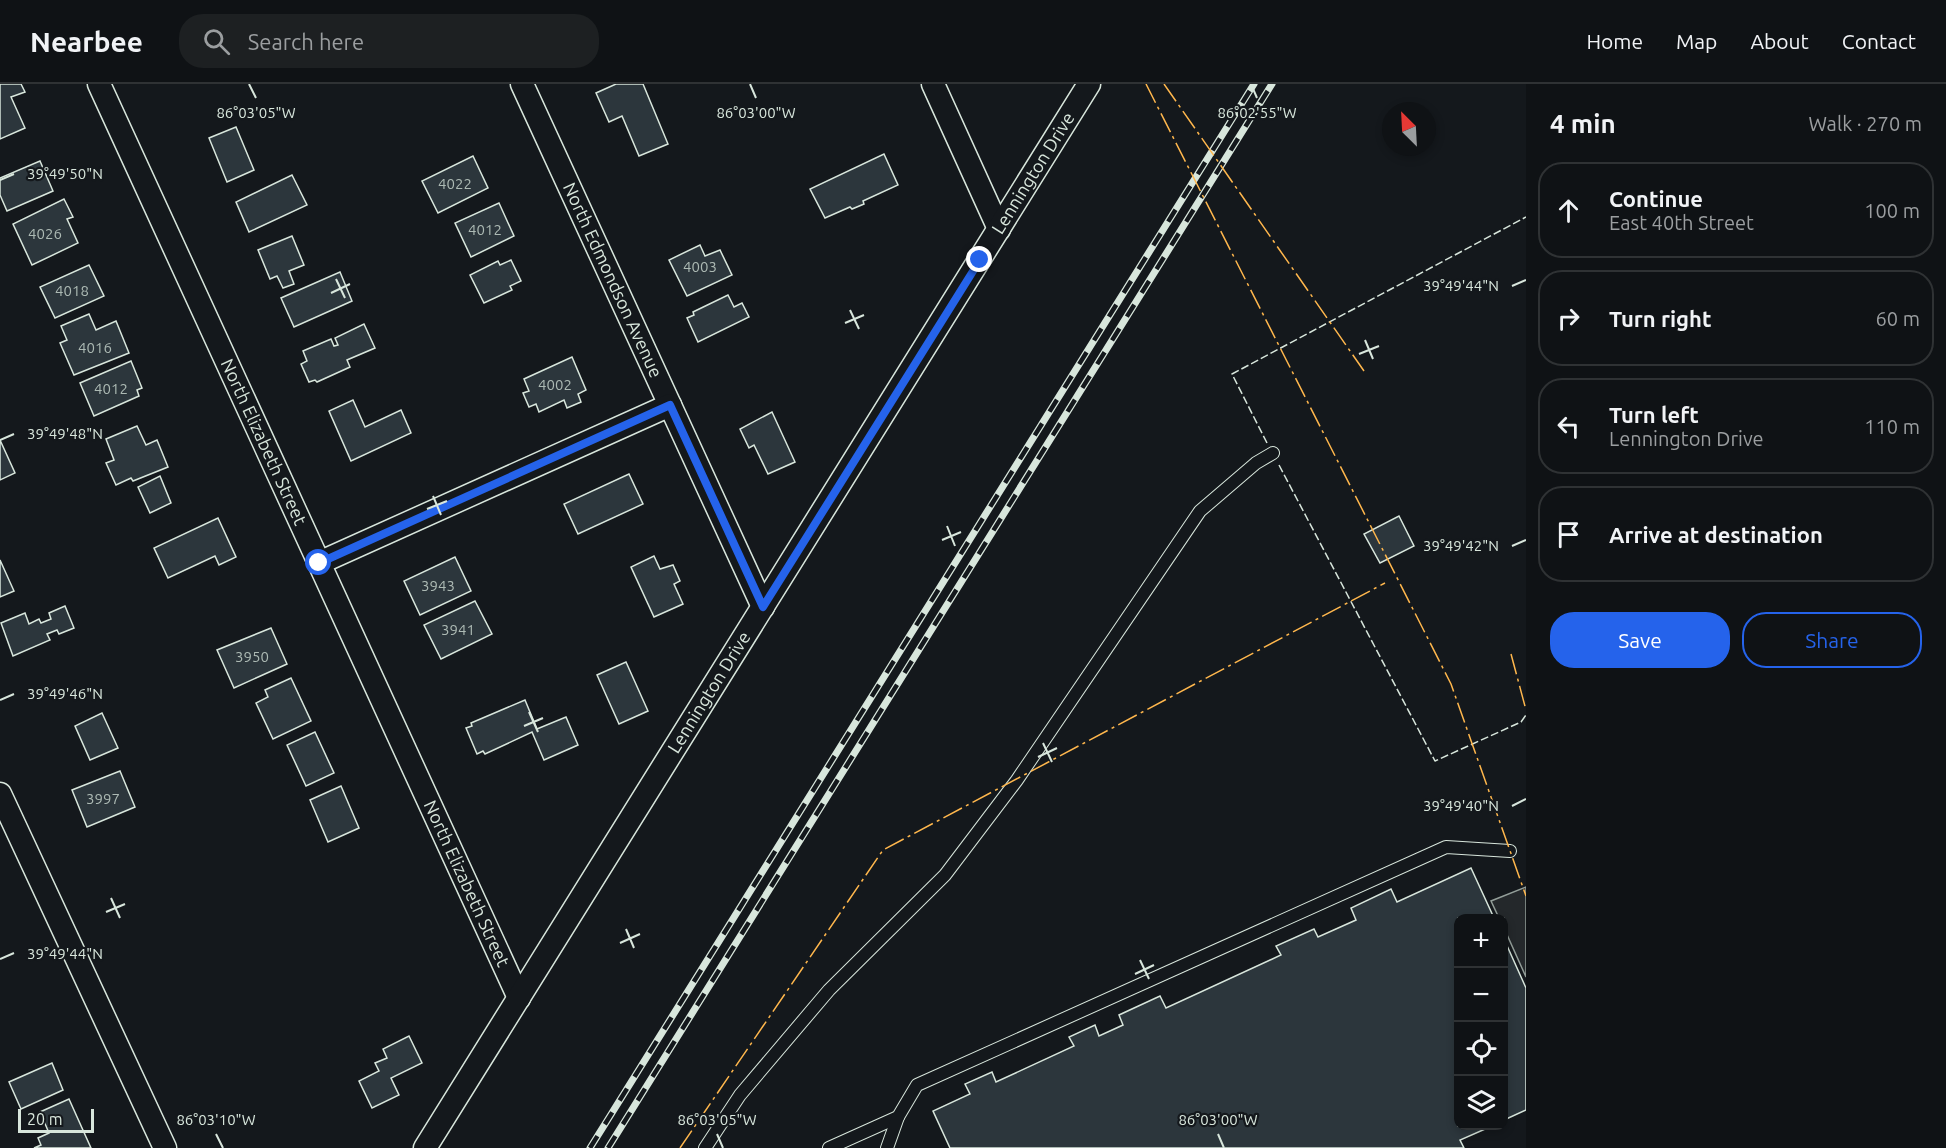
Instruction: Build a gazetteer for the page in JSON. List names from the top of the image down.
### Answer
{
  "streets": {
    "street": ["Lennington Drive", "North Edmondson Avenue", "North Elizabeth Street"]
  },
  "crossings": [
    ["Lennington Drive", "North Edmondson Avenue"],
    ["Lennington Drive", "North Elizabeth Street"]
  ],
  "house_numbers": [
    "4022",
    "4012",
    "4026",
    "4003",
    "4018",
    "4016",
    "4002",
    "4012",
    "3943",
    "3941",
    "3950",
    "3997"
  ],
  "scale_bar": "20 m",
  "north": "top left",
  "page": {
    "header": "Nearbee",
    "search": "Search here",
    "nav": [
      "Home",
      "Map",
      "About",
      "Contact"
    ],
    "heading": ["4 min", "Walk · 270 m"],
    "list": [
      ["Continue", "East 40th Street", "100 m"],
      ["Turn right", "60 m"],
      ["Turn left", "Lennington Drive", "110 m"],
      "Arrive at destination"
    ],
    "buttons": ["Save", "Share"],
    "map_buttons": ["+", "−"],
    "scale": "20 m"
  },
  "coordinates": [
    "86°03'05\"W",
    "86°03'00\"W",
    "86°02'55\"W",
    "39°49'50\"N",
    "39°49'44\"N",
    "39°49'48\"N",
    "39°49'42\"N",
    "39°49'46\"N",
    "39°49'40\"N",
    "86°03'10\"W"
  ]
}
